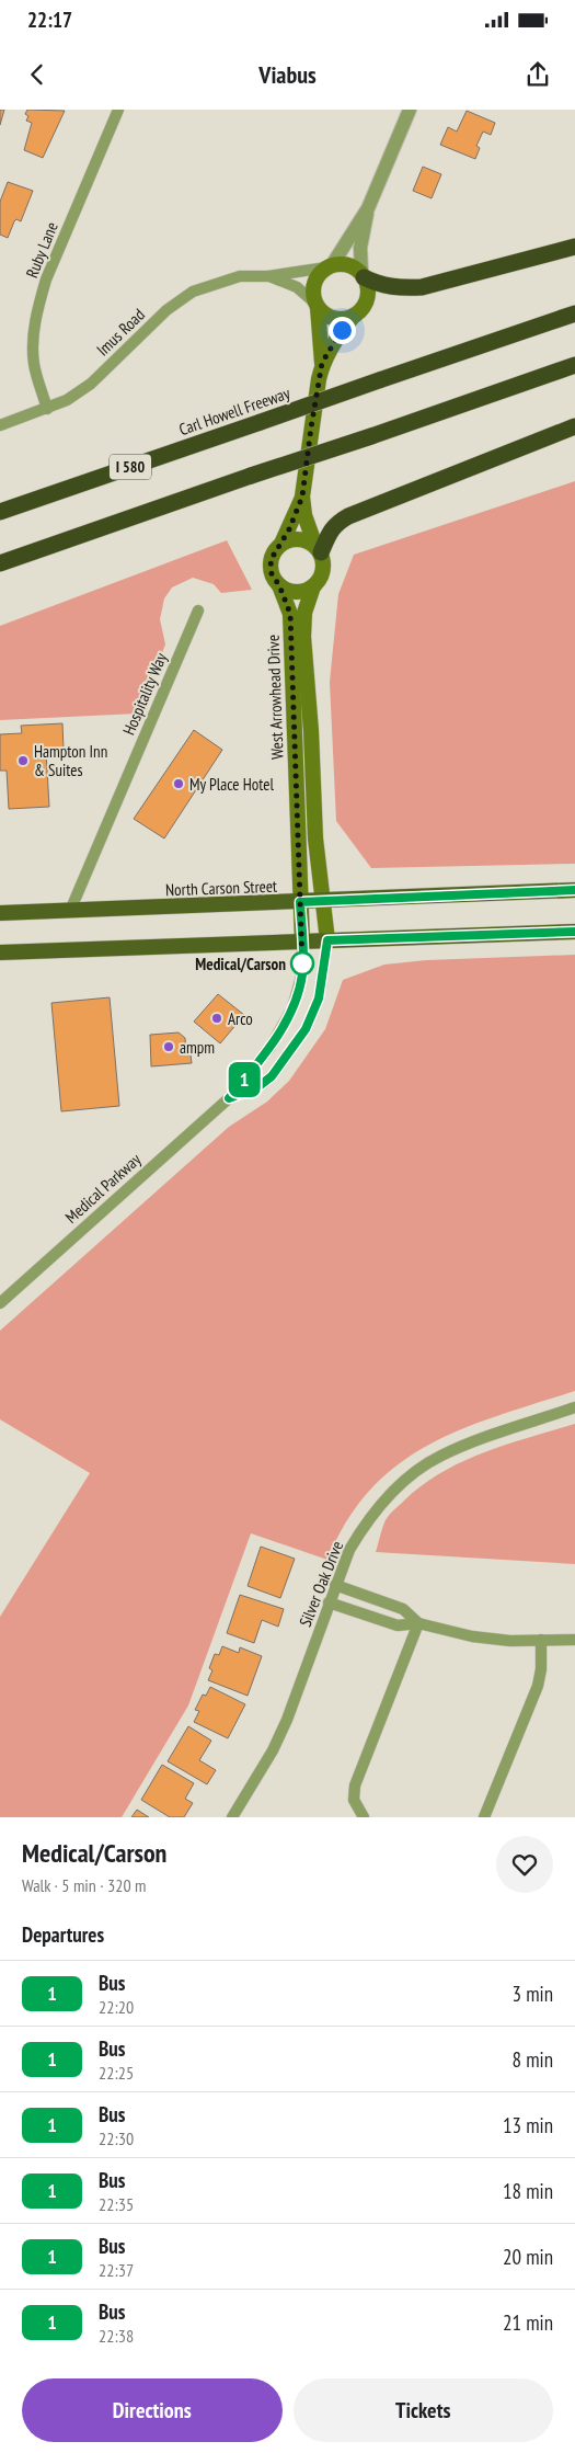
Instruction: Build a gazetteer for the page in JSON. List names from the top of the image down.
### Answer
{
  "streets": {
    "highway": ["Carl Howell Freeway", "I 580"],
    "main road": ["West Arrowhead Drive", "North Carson Street"],
    "street": [
      "Ruby Lane",
      "Imus Road",
      "Hospitality Way",
      "Medical Parkway",
      "Silver Oak Drive"
    ]
  },
  "crossings": [
    ["Ruby Lane", "Imus Road"],
    ["Hospitality Way", "North Carson Street"],
    ["West Arrowhead Drive", "North Carson Street"],
    ["West Arrowhead Drive", "Medical Parkway"]
  ],
  "places": [
    "Hampton Inn & Suites",
    "My Place Hotel",
    "Medical/Carson",
    "Arco",
    "ampm"
  ],
  "lines": ["bus line 1"],
  "page": {
    "status": "22:17",
    "header": "Viabus",
    "on_map": "1",
    "heading": [
      ["Medical/Carson", "Walk · 5 min · 320 m"],
      "Departures"
    ],
    "list": [
      {
        "mark": "1",
        "name": "Bus",
        "note": "22:20",
        "value": "3 min"
      },
      {
        "mark": "1",
        "name": "Bus",
        "note": "22:25",
        "value": "8 min"
      },
      {
        "mark": "1",
        "name": "Bus",
        "note": "22:30",
        "value": "13 min"
      },
      {
        "mark": "1",
        "name": "Bus",
        "note": "22:35",
        "value": "18 min"
      },
      {
        "mark": "1",
        "name": "Bus",
        "note": "22:37",
        "value": "20 min"
      },
      {
        "mark": "1",
        "name": "Bus",
        "note": "22:38",
        "value": "21 min"
      }
    ],
    "buttons": ["Directions", "Tickets"]
  }
}
